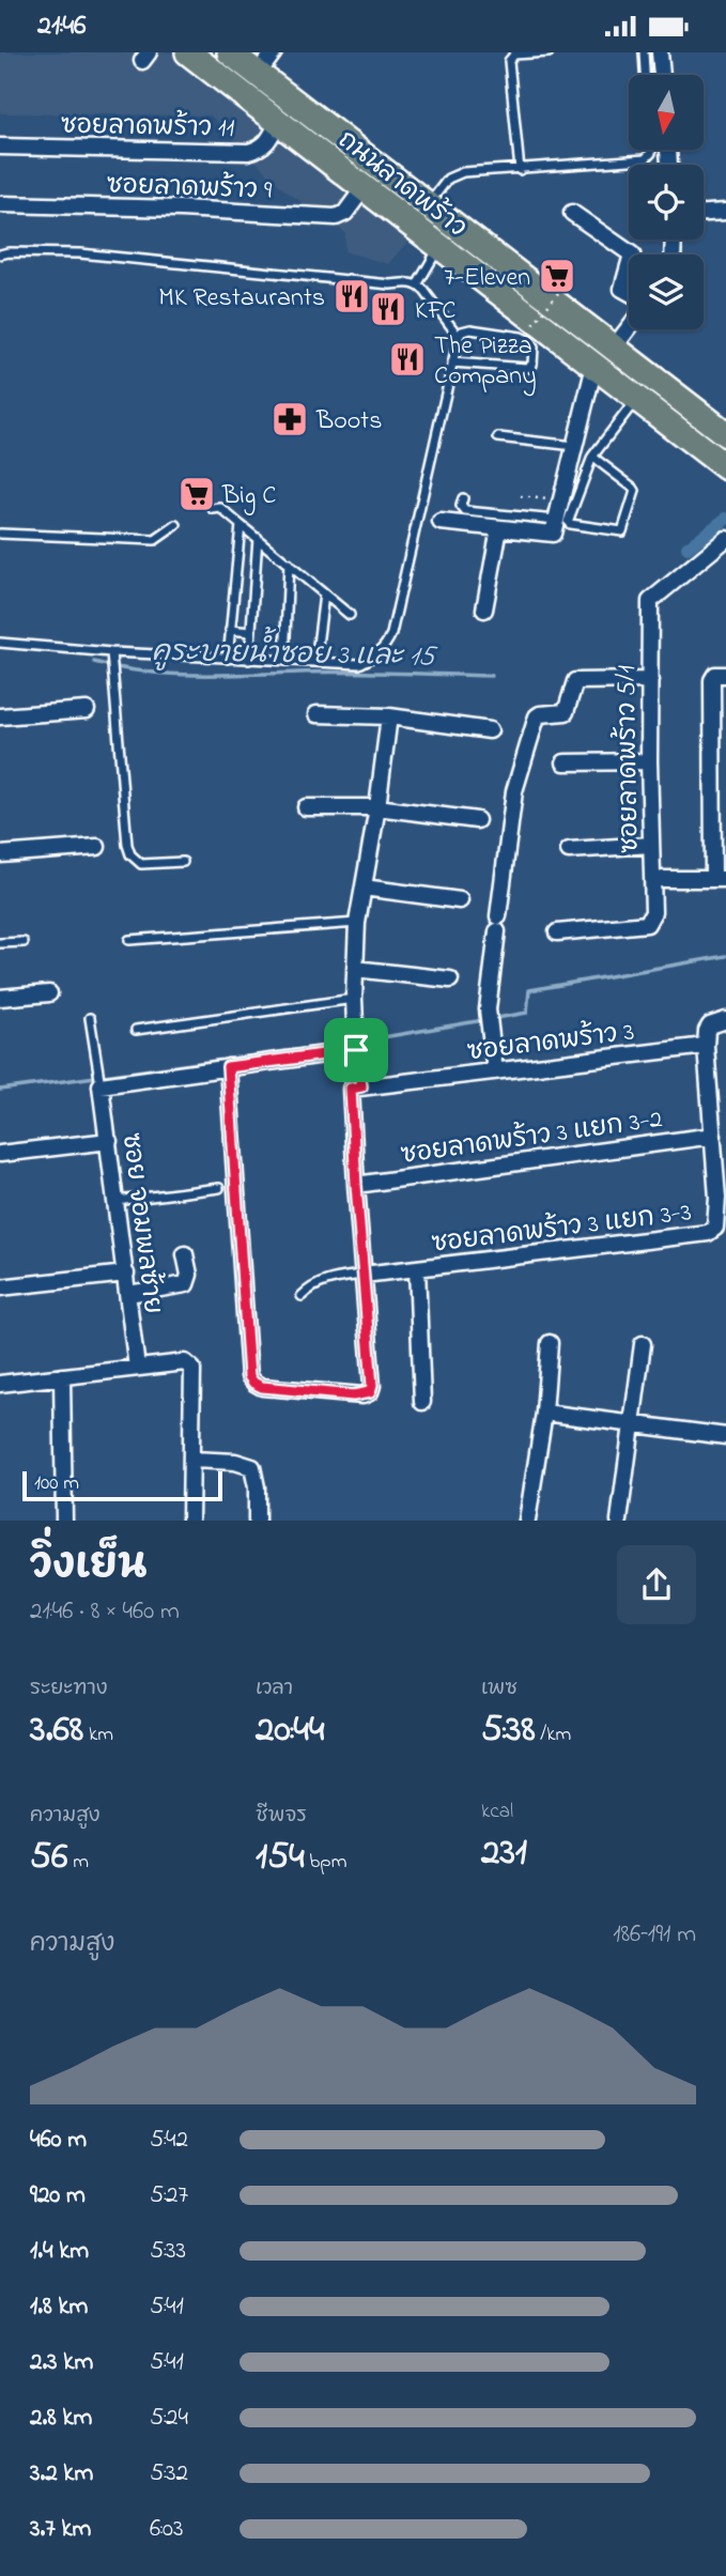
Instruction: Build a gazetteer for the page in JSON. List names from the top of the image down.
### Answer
{
  "streets": {
    "main road": ["ถนนลาดพร้าว"],
    "street": [
      "ซอยลาดพร้าว 11",
      "ซอยลาดพร้าว 9",
      "ซอยลาดพร้าว 5/1",
      "ซอยลาดพร้าว 3",
      "ซอยลาดพร้าว 3 แยก 3-2",
      "ซอย จอมพลซ้าย",
      "ซอยลาดพร้าว 3 แยก 3-3"
    ]
  },
  "crossings": [
    ["ซอยลาดพร้าว 11", "ถนนลาดพร้าว"],
    ["ถนนลาดพร้าว", "ซอยลาดพร้าว 9"],
    ["ซอยลาดพร้าว 3", "ซอยลาดพร้าว 3 แยก 3-3"],
    ["ซอยลาดพร้าว 3 แยก 3-2", "ซอยลาดพร้าว 3 แยก 3-3"]
  ],
  "water": ["คูระบายน้ำซอย 3 และ 15"],
  "places": {
    "supermarket": ["7-Eleven", "Big C"],
    "restaurant": ["MK Restaurants", "KFC", "The Pizza Company"],
    "pharmacy": ["Boots"]
  },
  "scale_bar": "100 m",
  "north": "bottom",
  "page": {
    "status": "21:46",
    "scale": "100 m",
    "heading": ["วิ่งเย็น", "21:46 · 8 × 460 m"],
    "stats": [
      ["ระยะทาง", "3.68 km"],
      ["เวลา", "20:44"],
      ["เพซ", "5:38 /km"],
      ["ความสูง", "56 m"],
      ["ชีพจร", "154 bpm"],
      ["kcal", "231"]
    ],
    "chart": ["ความสูง", "186–191 m"],
    "list": [
      {
        "name": "460 m",
        "note": "5:42"
      },
      {
        "name": "920 m",
        "note": "5:27"
      },
      {
        "name": "1.4 km",
        "note": "5:33"
      },
      {
        "name": "1.8 km",
        "note": "5:41"
      },
      {
        "name": "2.3 km",
        "note": "5:41"
      },
      {
        "name": "2.8 km",
        "note": "5:24"
      },
      {
        "name": "3.2 km",
        "note": "5:32"
      },
      {
        "name": "3.7 km",
        "note": "6:03"
      }
    ]
  }
}
